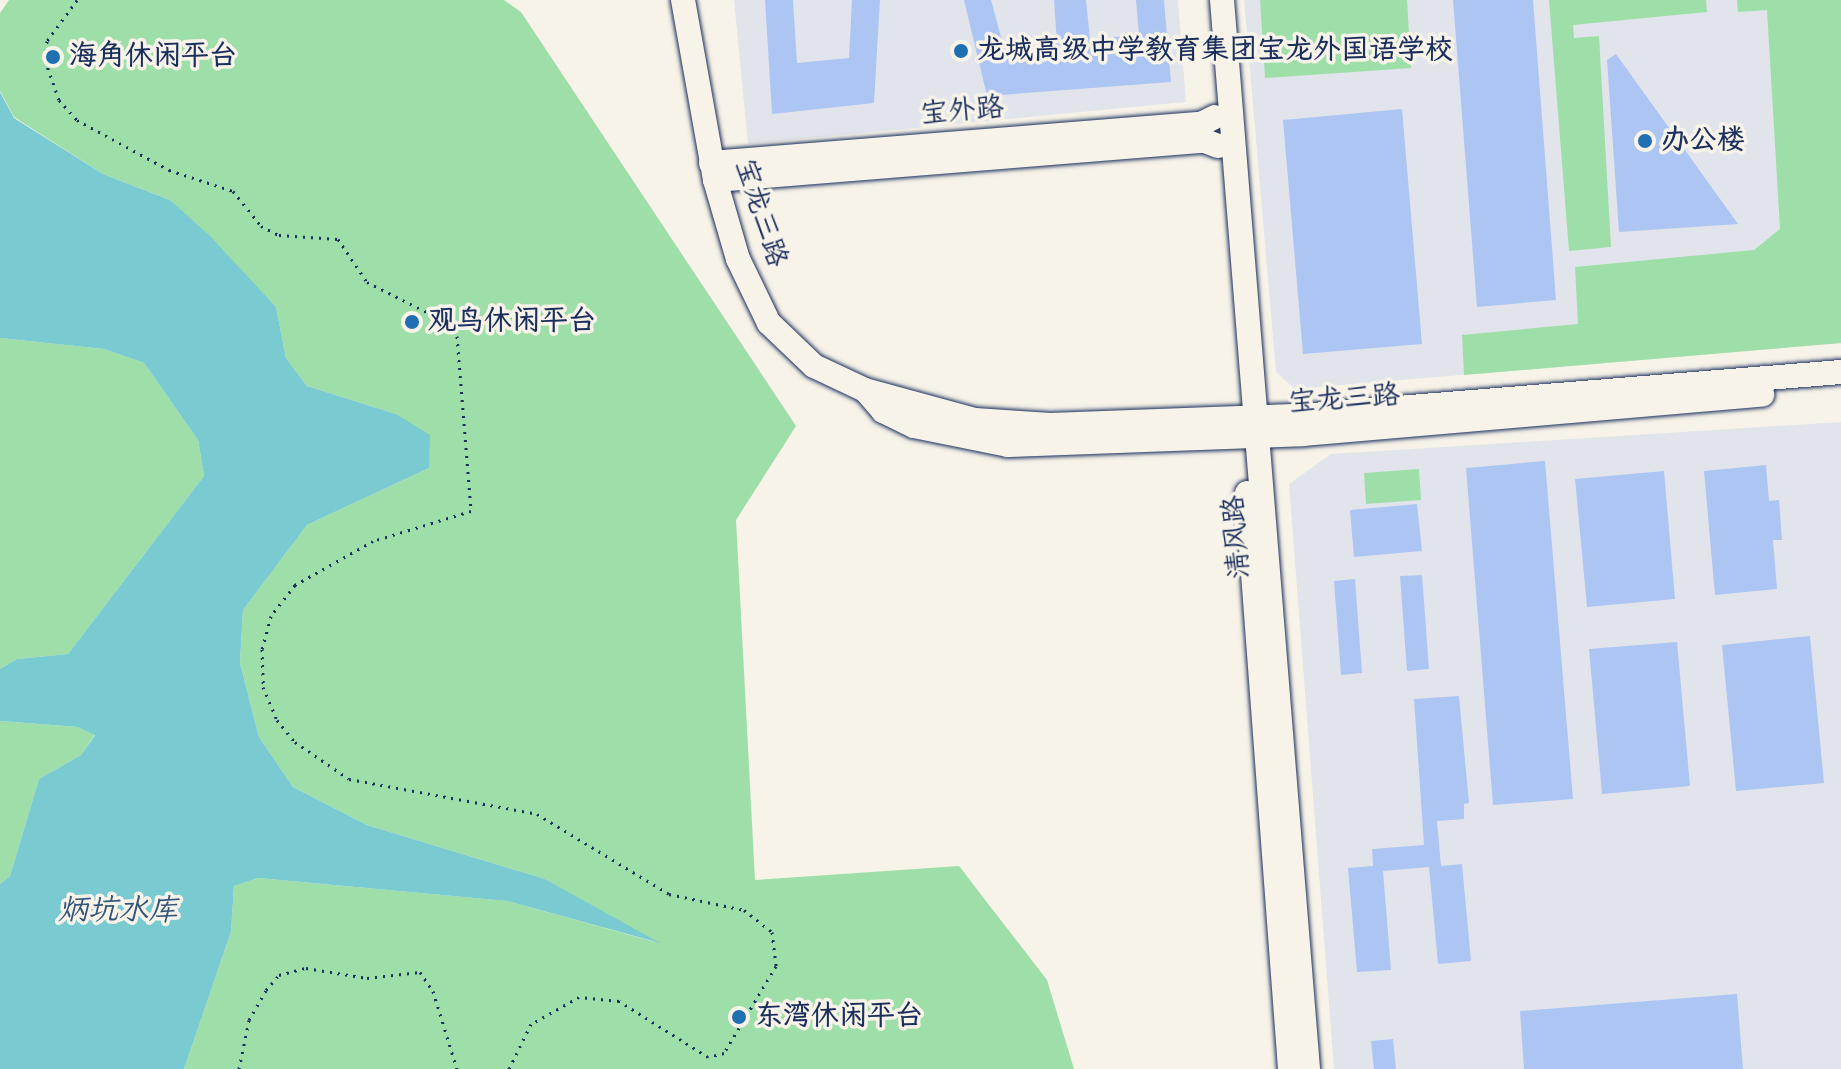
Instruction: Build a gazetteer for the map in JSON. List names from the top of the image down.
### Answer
{
  "streets": {
    "street": ["宝外路", "宝龙三路", "清风路"]
  },
  "crossings": [
    ["宝外路", "宝龙三路"],
    ["宝外路", "清风路"],
    ["宝龙三路", "清风路"]
  ],
  "water": ["炳坑水库"],
  "places": [
    "龙城高级中学教育集团宝龙外国语学校",
    "海角休闲平台",
    "办公楼",
    "观鸟休闲平台",
    "东湾休闲平台"
  ]
}
